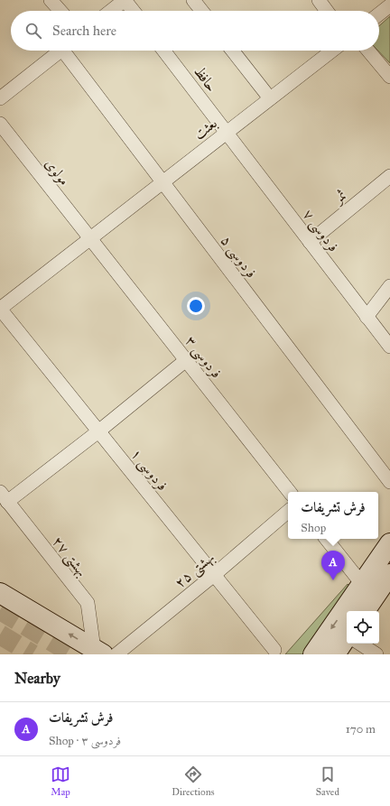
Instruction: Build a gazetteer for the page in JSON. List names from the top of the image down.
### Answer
{
  "streets": {
    "street": [
      "حافظ",
      "بعثت",
      "مولوی",
      "ثمر",
      "فردوسی ۷",
      "فردوسی ۵",
      "فردوسی ۳",
      "فردوسی ۱",
      "بهشتی ۲۷",
      "بهشتی ۲۵"
    ]
  },
  "crossings": [
    ["حافظ", "بعثت"],
    ["حافظ", "فردوسی ۷"],
    ["بعثت", "مولوی"],
    ["بعثت", "فردوسی ۷"],
    ["بعثت", "فردوسی ۵"],
    ["بعثت", "فردوسی ۳"],
    ["بعثت", "فردوسی ۱"],
    ["مولوی", "فردوسی ۳"],
    ["ثمر", "فردوسی ۷"],
    ["فردوسی ۱", "بهشتی ۲۵"]
  ],
  "page": {
    "search": "Search here",
    "popup": ["فرش تشریفات", "Shop"],
    "pins": "A",
    "heading": "Nearby",
    "list": [
      {
        "mark": "A",
        "name": "فرش تشریفات",
        "note": "Shop · فردوسی ۳",
        "value": "170 m"
      }
    ],
    "nav": ["Map", "Directions", "Saved"]
  }
}
